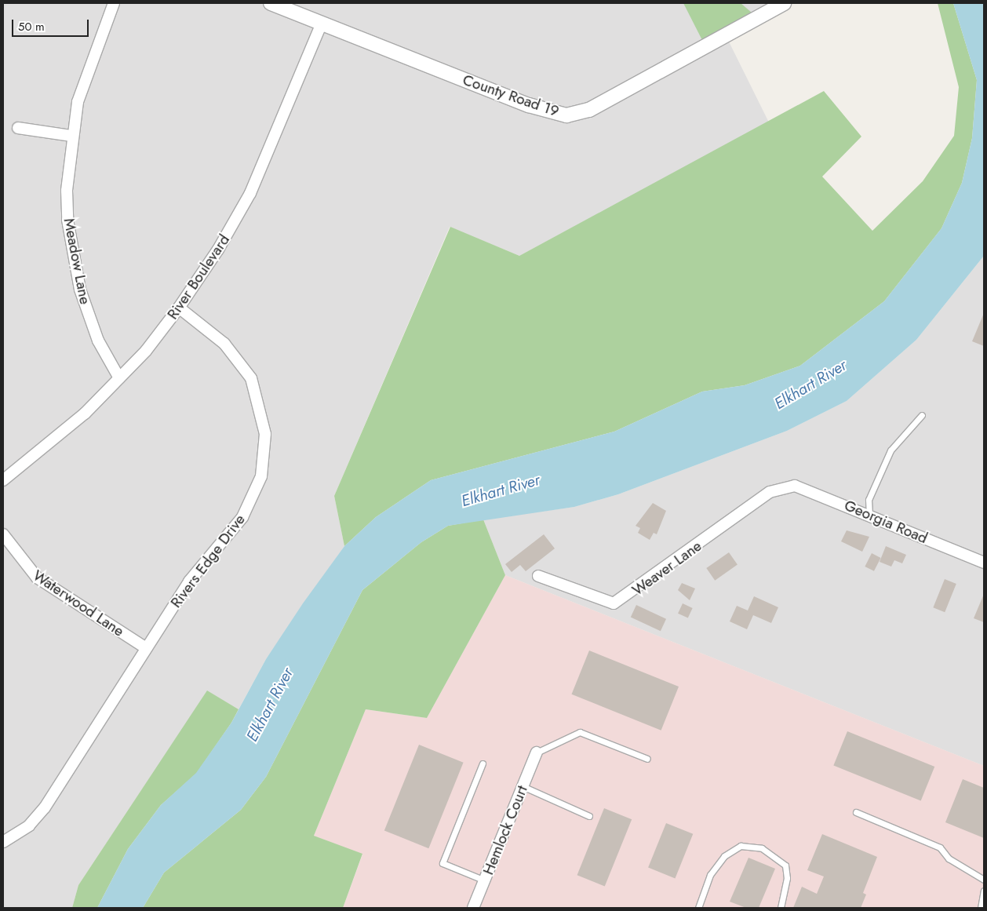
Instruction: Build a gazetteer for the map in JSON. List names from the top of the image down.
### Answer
{
  "streets": {
    "street": [
      "County Road 19",
      "Meadow Lane",
      "River Boulevard",
      "Georgia Road",
      "Rivers Edge Drive",
      "Weaver Lane",
      "Waterwood Lane",
      "Hemlock Court"
    ]
  },
  "crossings": [
    ["County Road 19", "River Boulevard"],
    ["Meadow Lane", "River Boulevard"],
    ["River Boulevard", "Rivers Edge Drive"],
    ["Georgia Road", "Weaver Lane"],
    ["Rivers Edge Drive", "Waterwood Lane"]
  ],
  "water": ["Elkhart River"],
  "scale_bar": "50 m"
}
